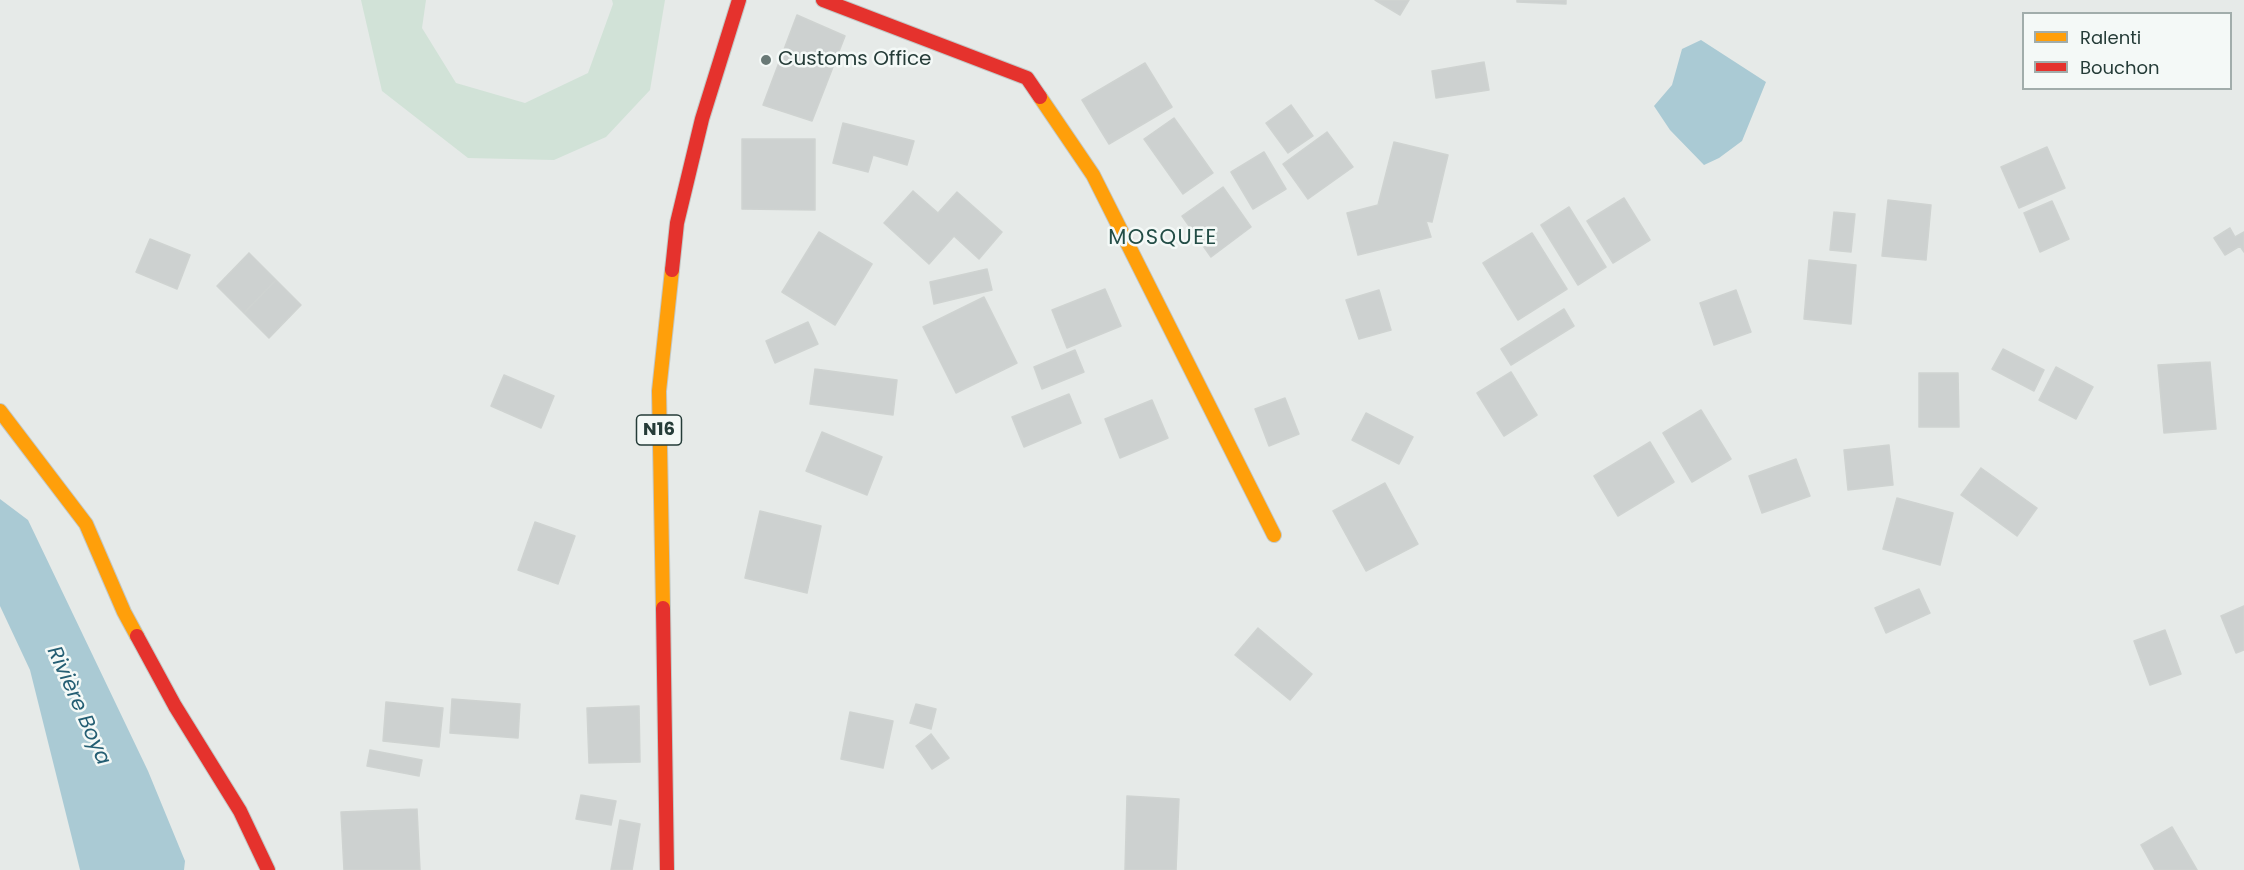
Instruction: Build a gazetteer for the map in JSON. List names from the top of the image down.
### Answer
{
  "streets": {
    "street": ["N16"]
  },
  "districts": ["MOSQUEE"],
  "water": ["Rivière Boya"],
  "places": ["Customs Office"],
  "legend": ["Ralenti", "Bouchon"]
}
